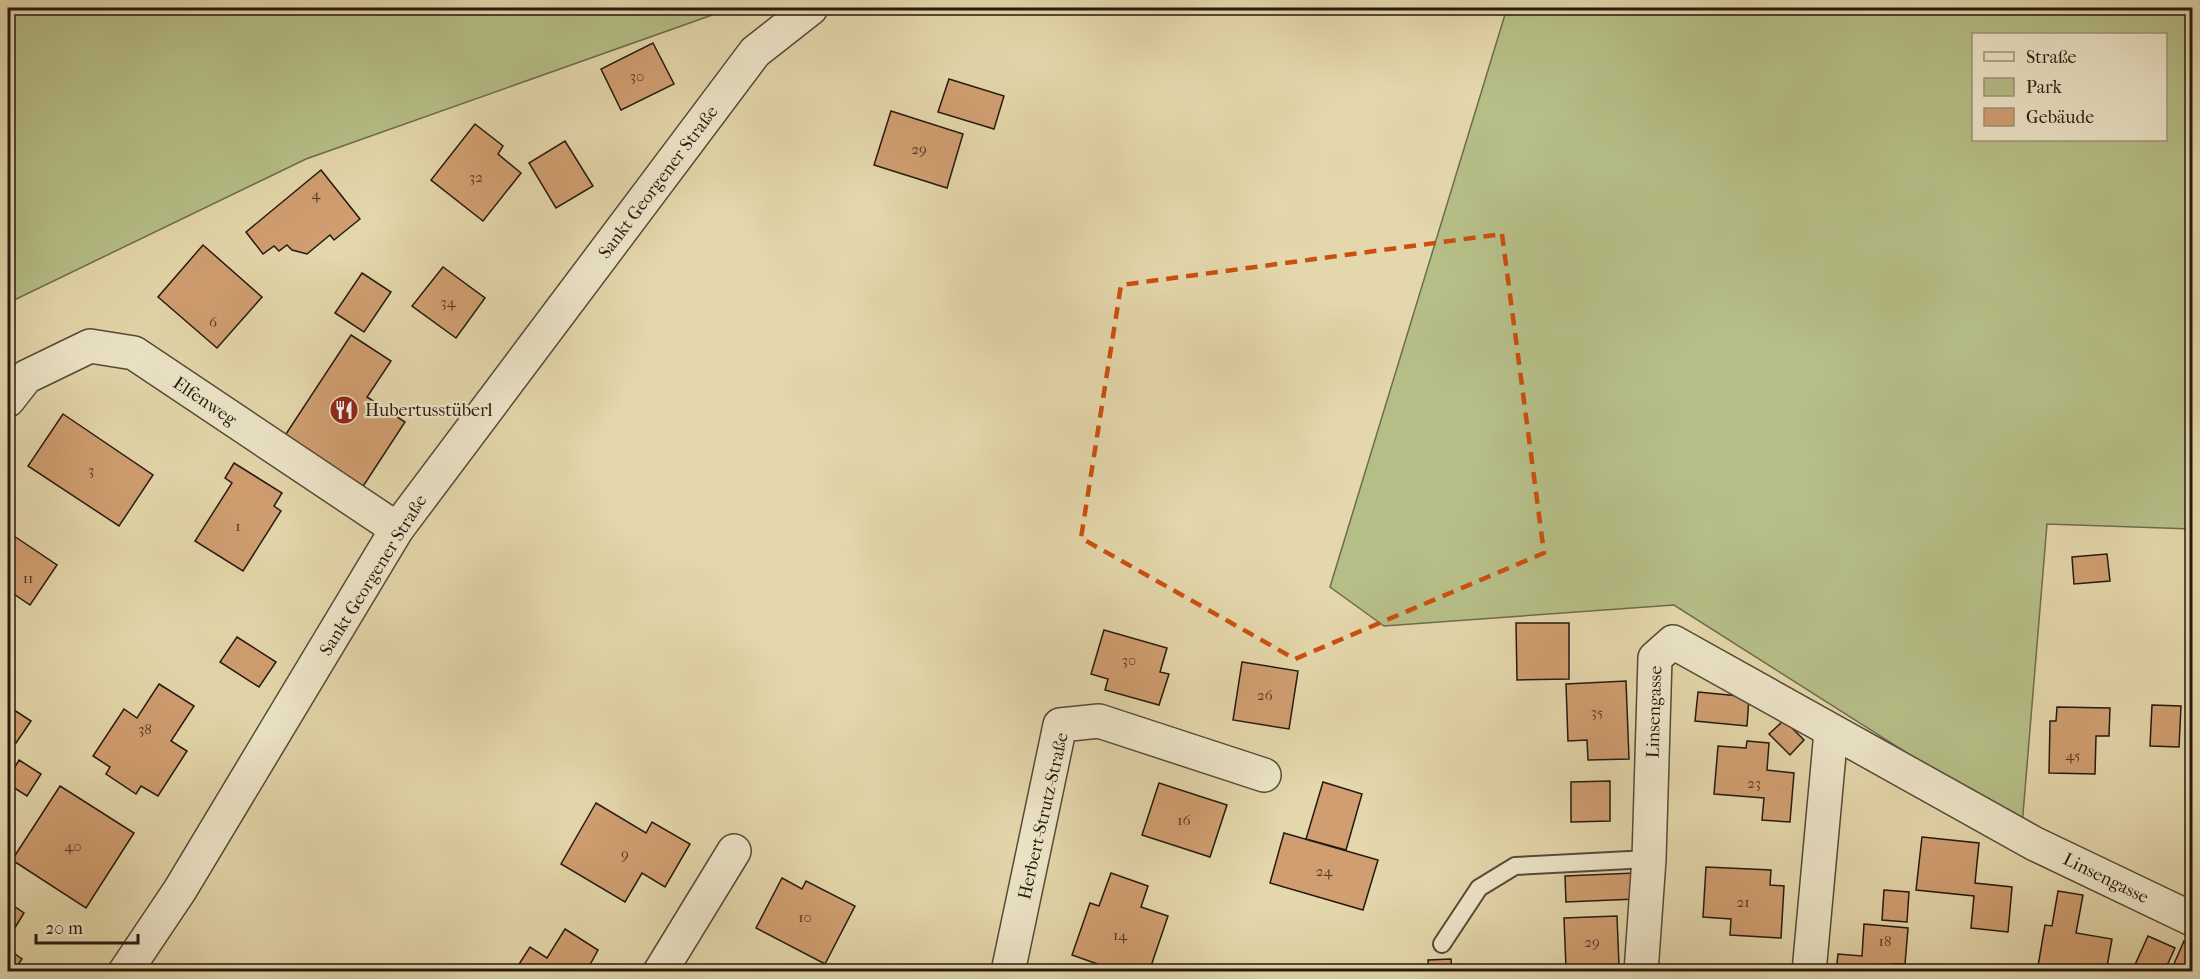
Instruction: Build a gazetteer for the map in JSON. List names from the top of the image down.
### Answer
{
  "streets": {
    "street": [
      "Sankt Georgener Straße",
      "Elfenweg",
      "Linsengasse",
      "Herbert-Strutz-Straße"
    ]
  },
  "crossings": [
    ["Sankt Georgener Straße", "Elfenweg"]
  ],
  "places": {
    "restaurant": ["Hubertusstüberl"]
  },
  "house_numbers": [
    "30",
    "29",
    "32",
    "4",
    "34",
    "6",
    "3",
    "1",
    "11",
    "30",
    "26",
    "35",
    "38",
    "45",
    "23",
    "16",
    "40",
    "9",
    "24",
    "21",
    "10",
    "14",
    "18",
    "29"
  ],
  "legend": ["Straße", "Park", "Gebäude"],
  "scale_bar": "20 m"
}
